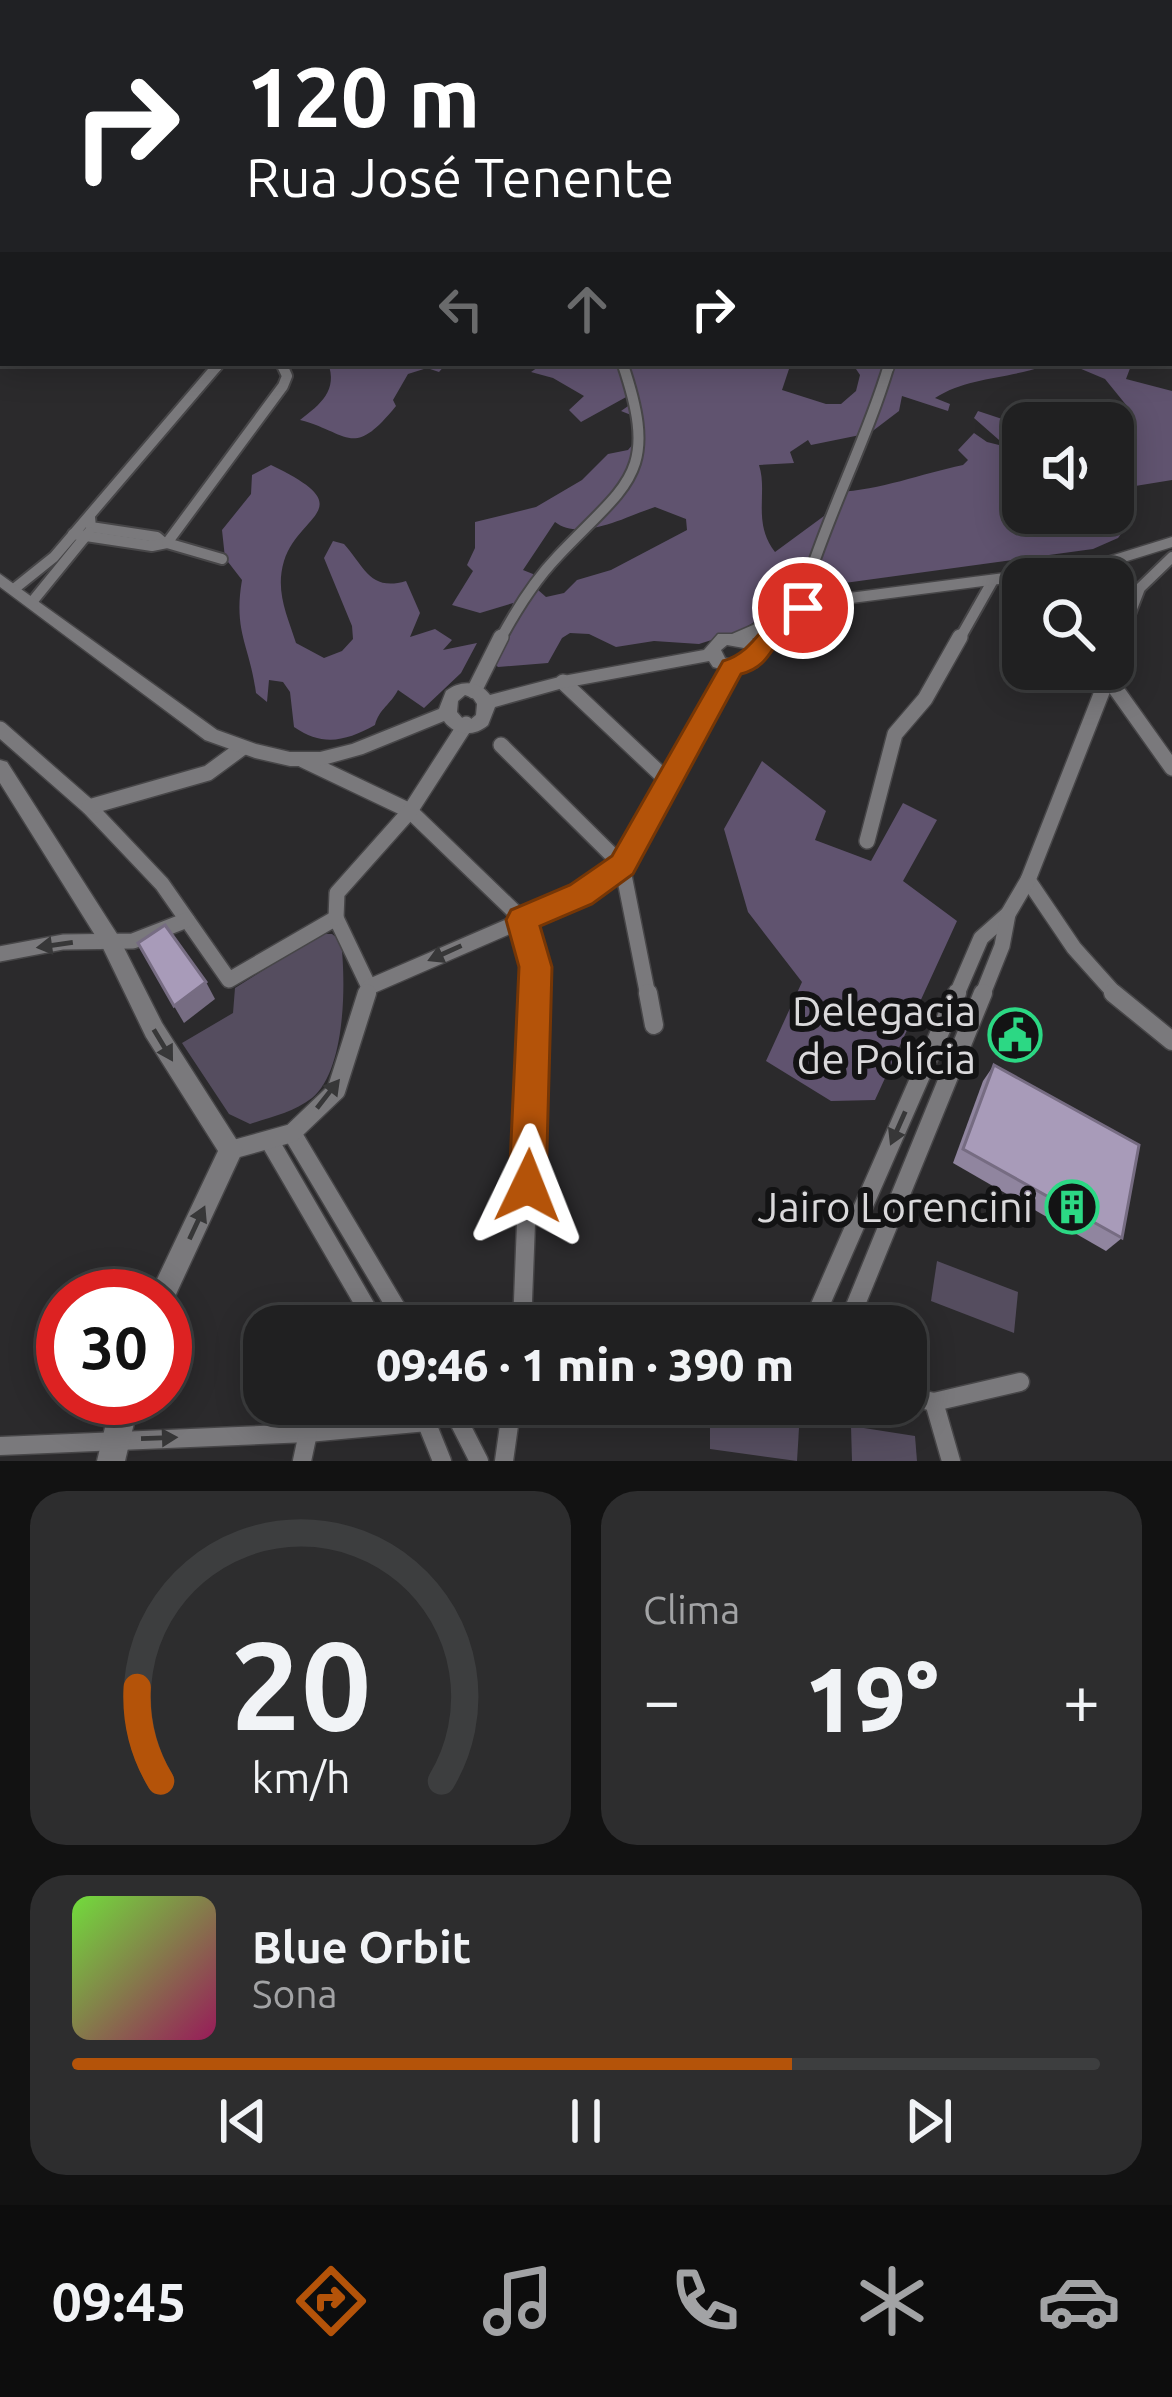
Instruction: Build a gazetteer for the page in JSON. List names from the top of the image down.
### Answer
{
  "places": {
    "public building": ["Delegacia de Polícia"],
    "building": ["Jairo Lorencini"]
  },
  "page": {
    "turn": ["120 m", "Rua José Tenente"],
    "limit": "30",
    "trip": "09:46 · 1 min · 390 m",
    "tile": "Clima",
    "heat": ["−", "19°", "+"],
    "song": ["Blue Orbit", "Sona"],
    "tabs": "09:45",
    "gauge": ["20", "km/h"]
  }
}
